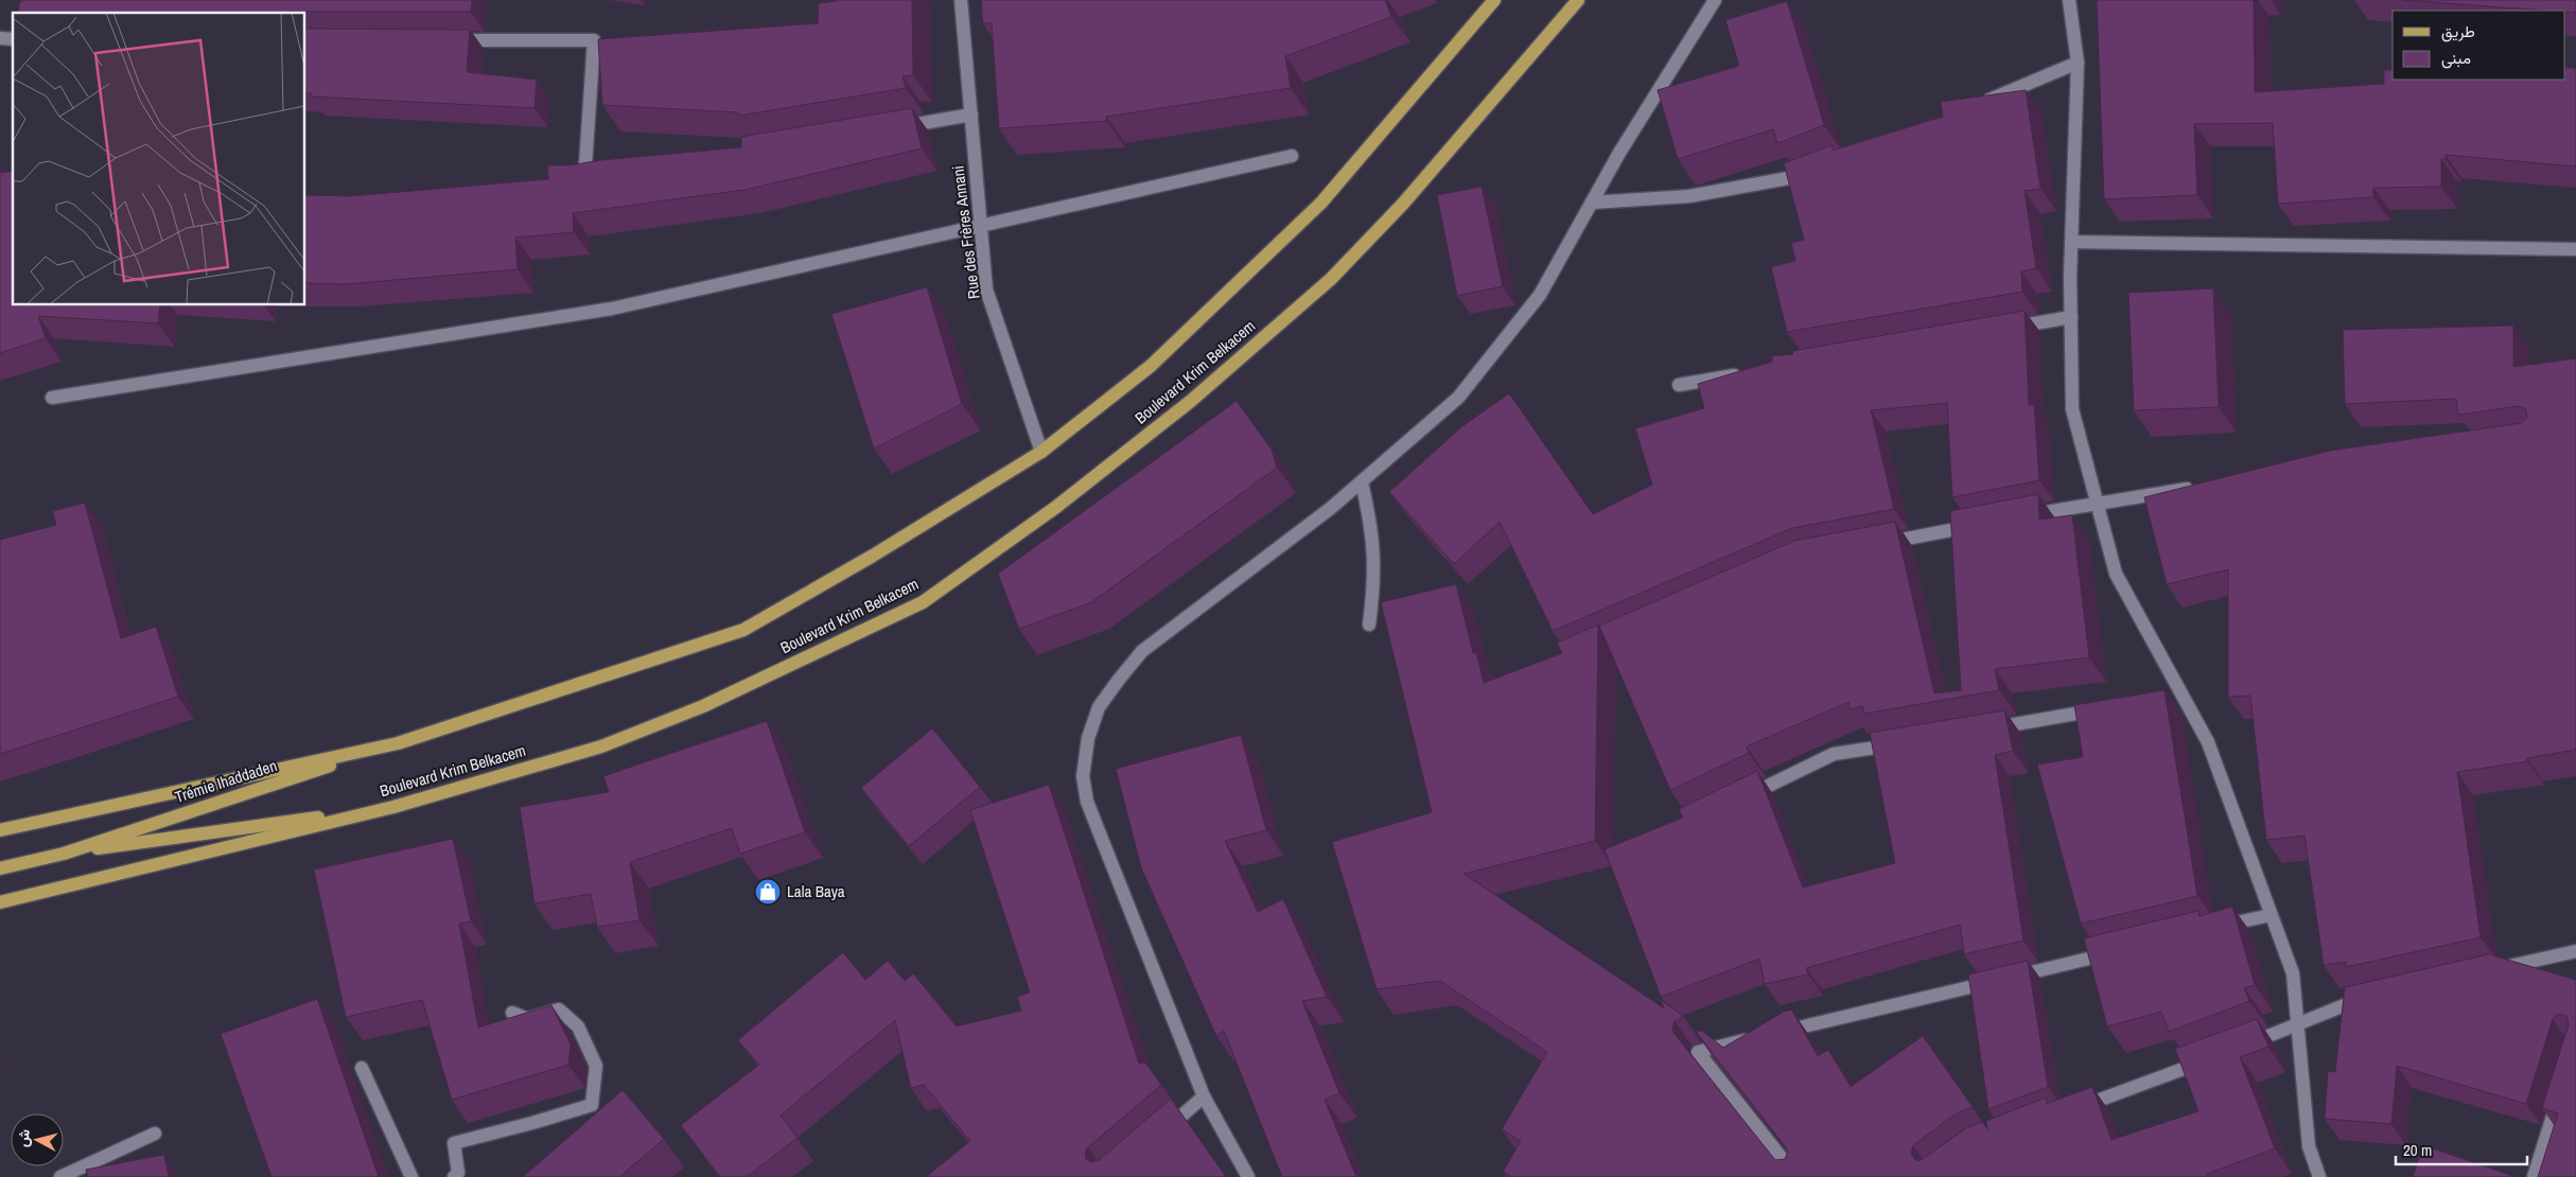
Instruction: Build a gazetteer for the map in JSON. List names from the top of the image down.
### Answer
{
  "streets": {
    "main road": ["Boulevard Krim Belkacem", "Trémie Ihaddaden"],
    "street": ["Rue des Frères Annani"]
  },
  "crossings": [
    ["Boulevard Krim Belkacem", "Trémie Ihaddaden"]
  ],
  "places": {
    "shop": ["Lala Baya"]
  },
  "legend": ["طريق", "مبنى"],
  "scale_bar": "20 m",
  "north": "left"
}
